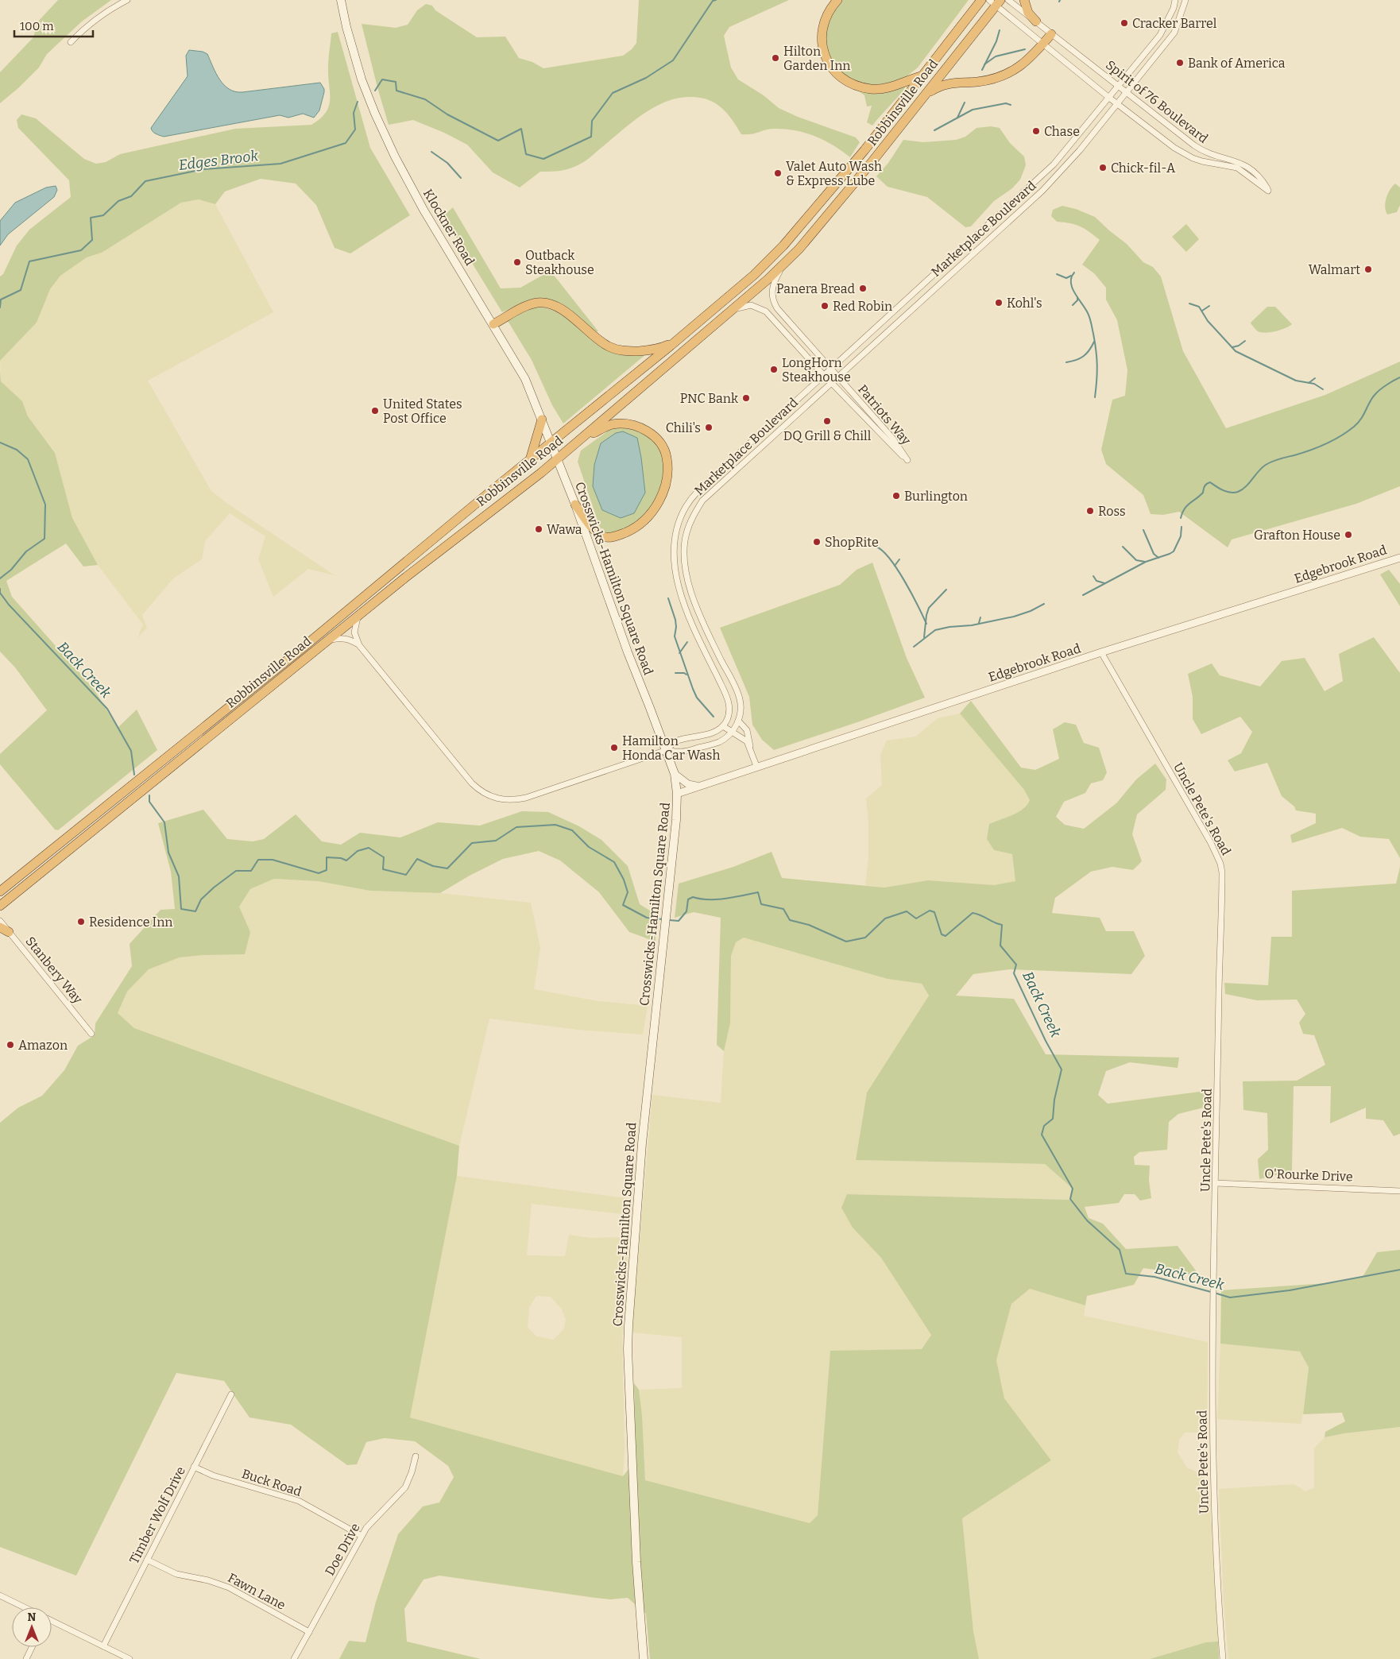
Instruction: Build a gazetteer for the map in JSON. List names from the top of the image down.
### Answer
{
  "streets": {
    "highway": ["Robbinsville Road"],
    "main road": ["Klockner Road", "Crosswicks-Hamilton Square Road"],
    "street": [
      "Spirit of 76 Boulevard",
      "Marketplace Boulevard",
      "Patriots Way",
      "Edgebrook Road",
      "Uncle Pete's Road",
      "Stanbery Way",
      "O'Rourke Drive",
      "Buck Road",
      "Timber Wolf Drive",
      "Doe Drive",
      "Fawn Lane"
    ]
  },
  "crossings": [
    ["Spirit of 76 Boulevard", "Robbinsville Road"],
    ["Spirit of 76 Boulevard", "Marketplace Boulevard"],
    ["Robbinsville Road", "Klockner Road"],
    ["Robbinsville Road", "Patriots Way"],
    ["Robbinsville Road", "Crosswicks-Hamilton Square Road"],
    ["Klockner Road", "Crosswicks-Hamilton Square Road"],
    ["Marketplace Boulevard", "Patriots Way"],
    ["Marketplace Boulevard", "Crosswicks-Hamilton Square Road"],
    ["Edgebrook Road", "Crosswicks-Hamilton Square Road"],
    ["Edgebrook Road", "Uncle Pete's Road"],
    ["Uncle Pete's Road", "O'Rourke Drive"],
    ["Buck Road", "Timber Wolf Drive"],
    ["Buck Road", "Doe Drive"],
    ["Timber Wolf Drive", "Fawn Lane"],
    ["Doe Drive", "Fawn Lane"]
  ],
  "water": ["Edges Brook", "Back Creek"],
  "places": [
    "Cracker Barrel",
    "Hilton Garden Inn",
    "Bank of America",
    "Chase",
    "Chick-fil-A",
    "Valet Auto Wash & Express Lube",
    "Outback Steakhouse",
    "Walmart",
    "Panera Bread",
    "Kohl's",
    "Red Robin",
    "LongHorn Steakhouse",
    "PNC Bank",
    "United States Post Office",
    "DQ Grill & Chill",
    "Chili's",
    "Burlington",
    "Ross",
    "Wawa",
    "Grafton House",
    "ShopRite",
    "Hamilton Honda Car Wash",
    "Residence Inn",
    "Amazon"
  ],
  "scale_bar": "100 m",
  "north": "top"
}
